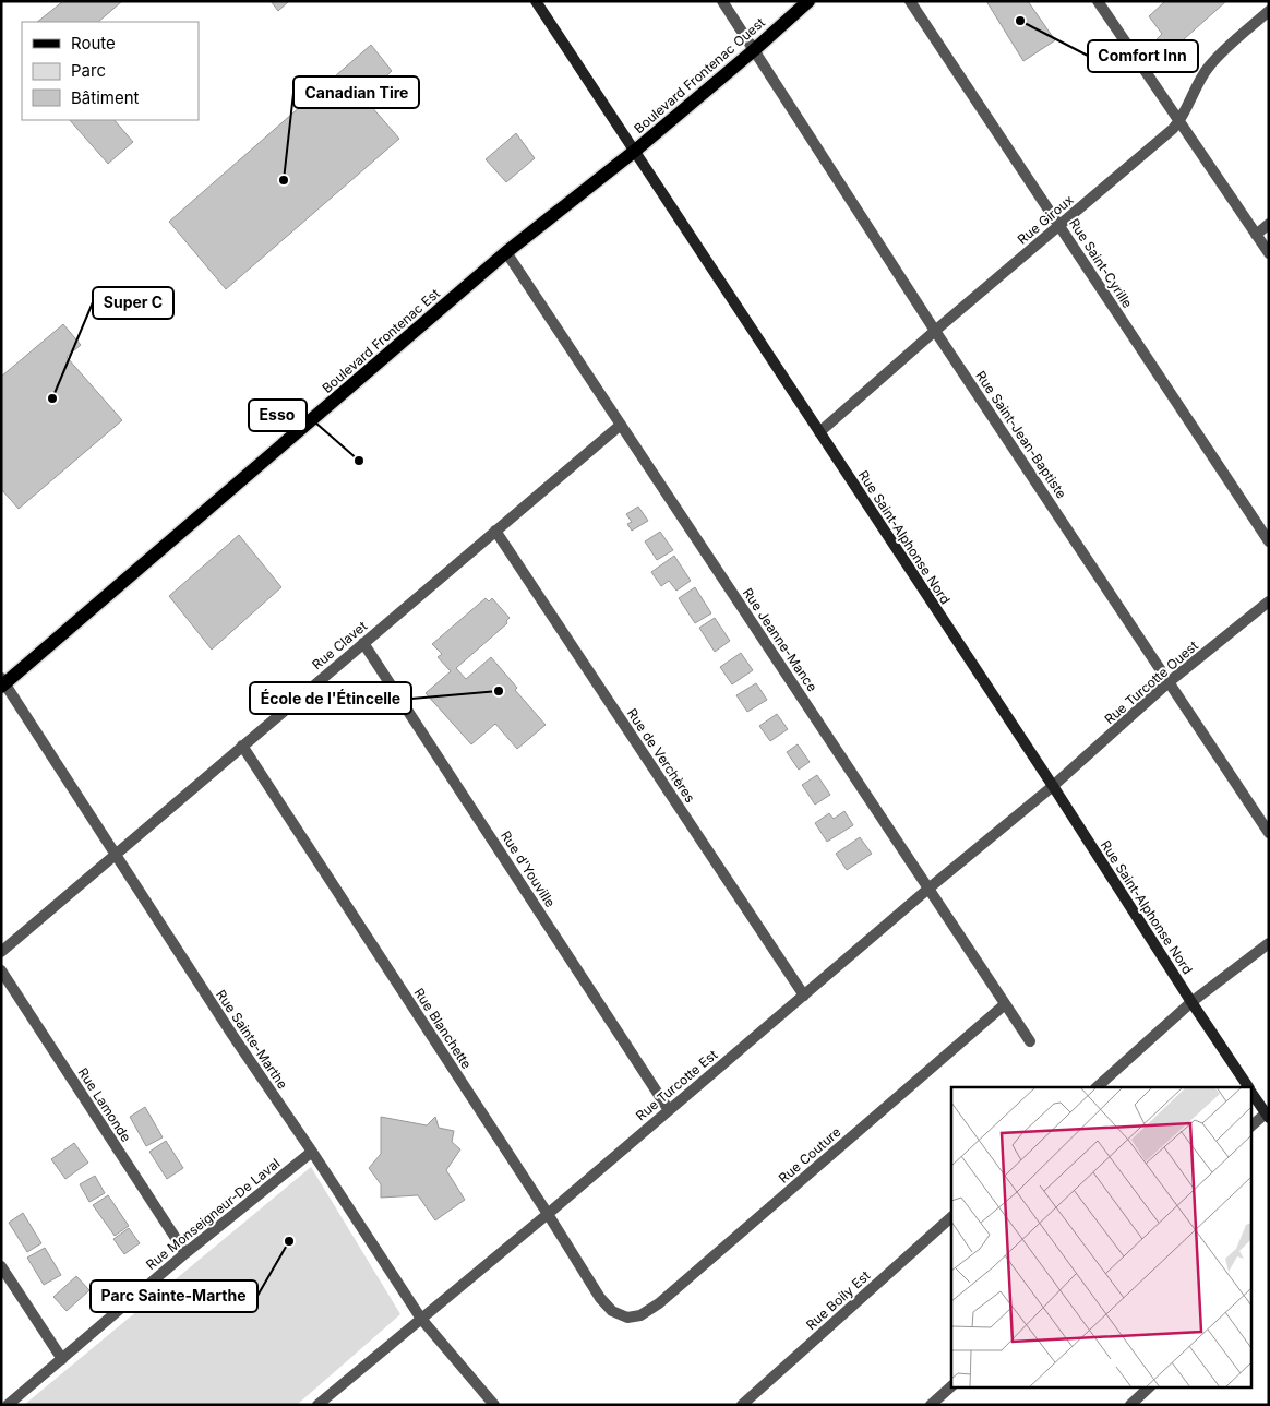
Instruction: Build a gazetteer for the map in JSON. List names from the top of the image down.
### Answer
{
  "streets": {
    "main road": ["Boulevard Frontenac Ouest", "Boulevard Frontenac Est", "Rue Saint-Alphonse Nord"],
    "street": [
      "Rue Giroux",
      "Rue Saint-Cyrille",
      "Rue Saint-Jean-Baptiste",
      "Rue Jeanne-Mance",
      "Rue Clavet",
      "Rue Turcotte Ouest",
      "Rue de Verchères",
      "Rue d'Youville",
      "Rue Blanchette",
      "Rue Sainte-Marthe",
      "Rue Turcotte Est",
      "Rue Lamonde",
      "Rue Couture",
      "Rue Monseigneur-De Laval",
      "Rue Boily Est"
    ]
  },
  "crossings": [
    ["Boulevard Frontenac Ouest", "Boulevard Frontenac Est"],
    ["Boulevard Frontenac Ouest", "Rue Saint-Jean-Baptiste"],
    ["Boulevard Frontenac Ouest", "Rue Saint-Alphonse Nord"],
    ["Rue Giroux", "Rue Saint-Cyrille"],
    ["Rue Giroux", "Rue Saint-Jean-Baptiste"],
    ["Rue Giroux", "Rue Saint-Alphonse Nord"],
    ["Boulevard Frontenac Est", "Rue Saint-Alphonse Nord"],
    ["Boulevard Frontenac Est", "Rue Jeanne-Mance"],
    ["Boulevard Frontenac Est", "Rue Sainte-Marthe"],
    ["Rue Saint-Jean-Baptiste", "Rue Turcotte Ouest"],
    ["Rue Saint-Alphonse Nord", "Rue Turcotte Ouest"],
    ["Rue Saint-Alphonse Nord", "Rue Turcotte Est"],
    ["Rue Jeanne-Mance", "Rue Clavet"],
    ["Rue Jeanne-Mance", "Rue Turcotte Est"],
    ["Rue Jeanne-Mance", "Rue Couture"],
    ["Rue Clavet", "Rue de Verchères"],
    ["Rue Clavet", "Rue d'Youville"],
    ["Rue Clavet", "Rue Blanchette"],
    ["Rue Clavet", "Rue Sainte-Marthe"],
    ["Rue Turcotte Ouest", "Rue Turcotte Est"],
    ["Rue de Verchères", "Rue Turcotte Est"],
    ["Rue d'Youville", "Rue Turcotte Est"],
    ["Rue Blanchette", "Rue Turcotte Est"],
    ["Rue Blanchette", "Rue Couture"],
    ["Rue Sainte-Marthe", "Rue Turcotte Est"],
    ["Rue Sainte-Marthe", "Rue Monseigneur-De Laval"],
    ["Rue Lamonde", "Rue Monseigneur-De Laval"]
  ],
  "places": [
    "Comfort Inn",
    "Canadian Tire",
    "Super C",
    "Esso",
    "École de l'Étincelle",
    "Parc Sainte-Marthe"
  ],
  "legend": ["Route", "Parc", "Bâtiment"]
}
